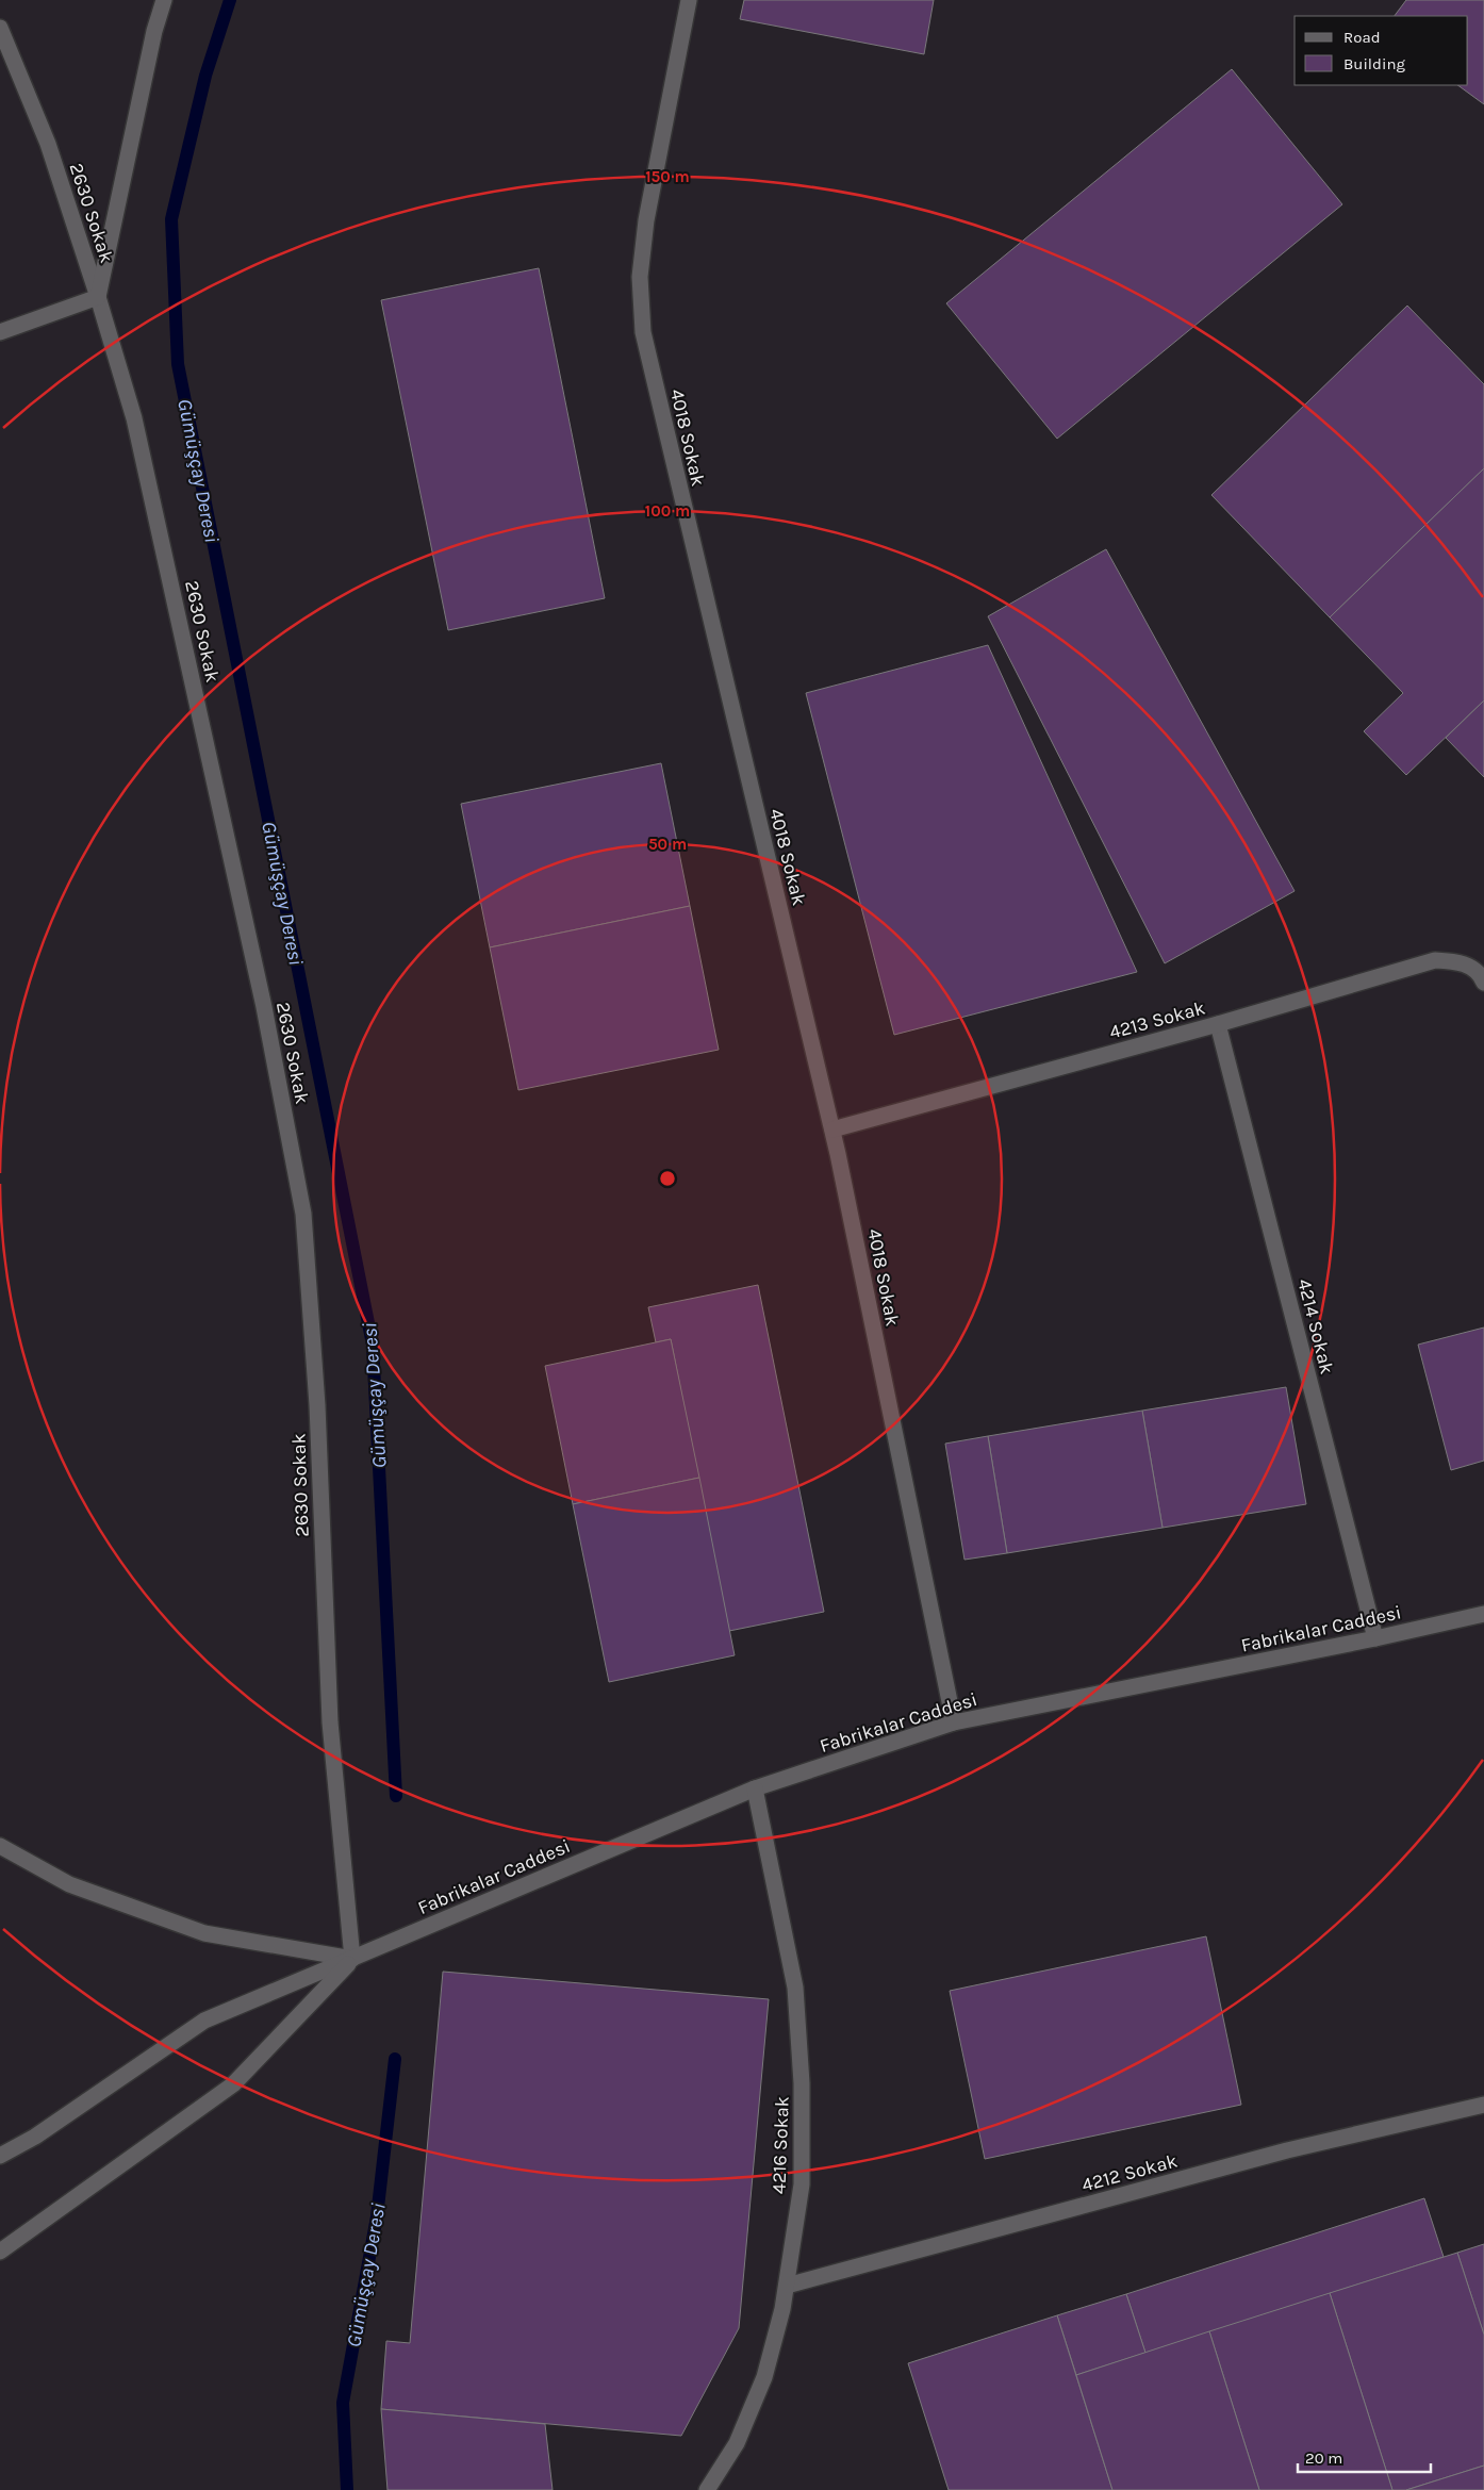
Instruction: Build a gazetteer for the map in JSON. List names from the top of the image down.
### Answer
{
  "streets": {
    "street": [
      "2630 Sokak",
      "4018 Sokak",
      "4213 Sokak",
      "4214 Sokak",
      "Fabrikalar Caddesi",
      "4216 Sokak",
      "4212 Sokak"
    ]
  },
  "crossings": [
    ["2630 Sokak", "Fabrikalar Caddesi"],
    ["4018 Sokak", "4213 Sokak"],
    ["4018 Sokak", "Fabrikalar Caddesi"],
    ["4213 Sokak", "4214 Sokak"],
    ["4214 Sokak", "Fabrikalar Caddesi"],
    ["Fabrikalar Caddesi", "4216 Sokak"],
    ["4216 Sokak", "4212 Sokak"]
  ],
  "water": ["Gümüşçay Deresi"],
  "legend": ["Road", "Building"],
  "scale_bar": "20 m",
  "rings": ["150 m", "100 m", "50 m"]
}
